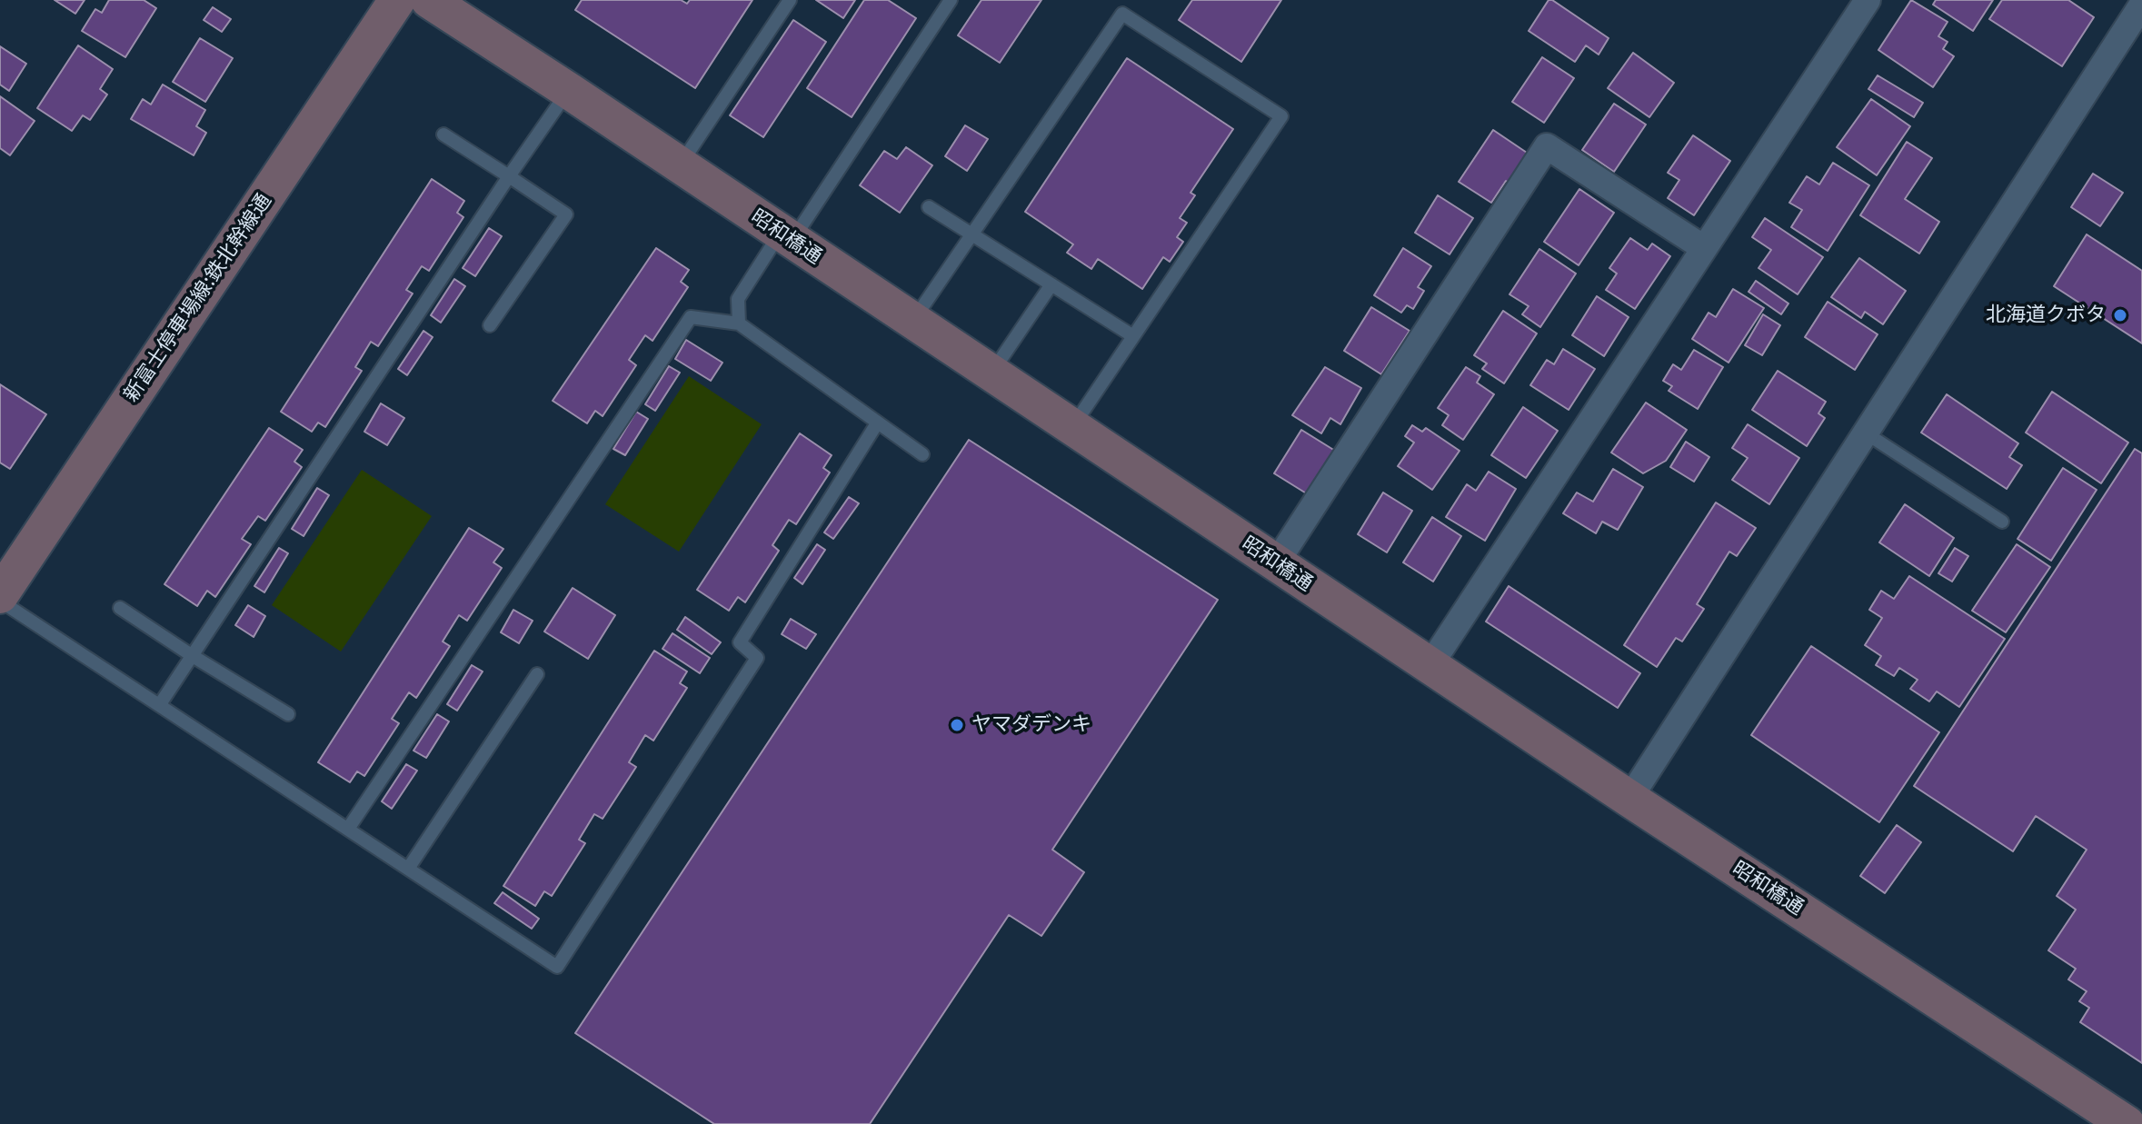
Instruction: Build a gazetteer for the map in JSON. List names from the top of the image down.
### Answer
{
  "streets": {
    "street": ["昭和橋通", "新富士停車場線:鉄北幹線通"]
  },
  "places": ["北海道クボタ", "ヤマダデンキ"]
}
